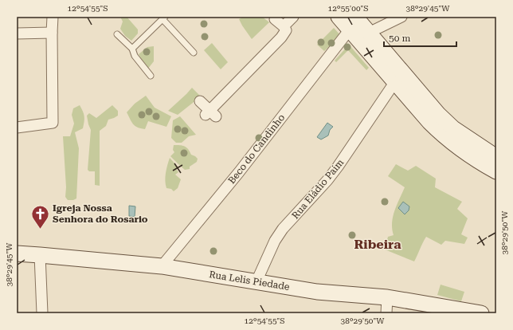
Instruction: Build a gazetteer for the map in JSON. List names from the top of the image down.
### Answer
{
  "streets": {
    "main road": ["Rua Lelis Piedade"],
    "street": ["Beco do Candinho", "Rua Eládio Paim"]
  },
  "crossings": [
    ["Beco do Candinho", "Rua Lelis Piedade"],
    ["Rua Eládio Paim", "Rua Lelis Piedade"]
  ],
  "districts": ["Ribeira"],
  "places": {
    "church": ["Igreja Nossa Senhora do Rosario"]
  },
  "scale_bar": "50 m",
  "coordinates": [
    "12°54'55\"S",
    "12°55'00\"S",
    "38°29'45\"W",
    "38°29'50\"W"
  ]
}
